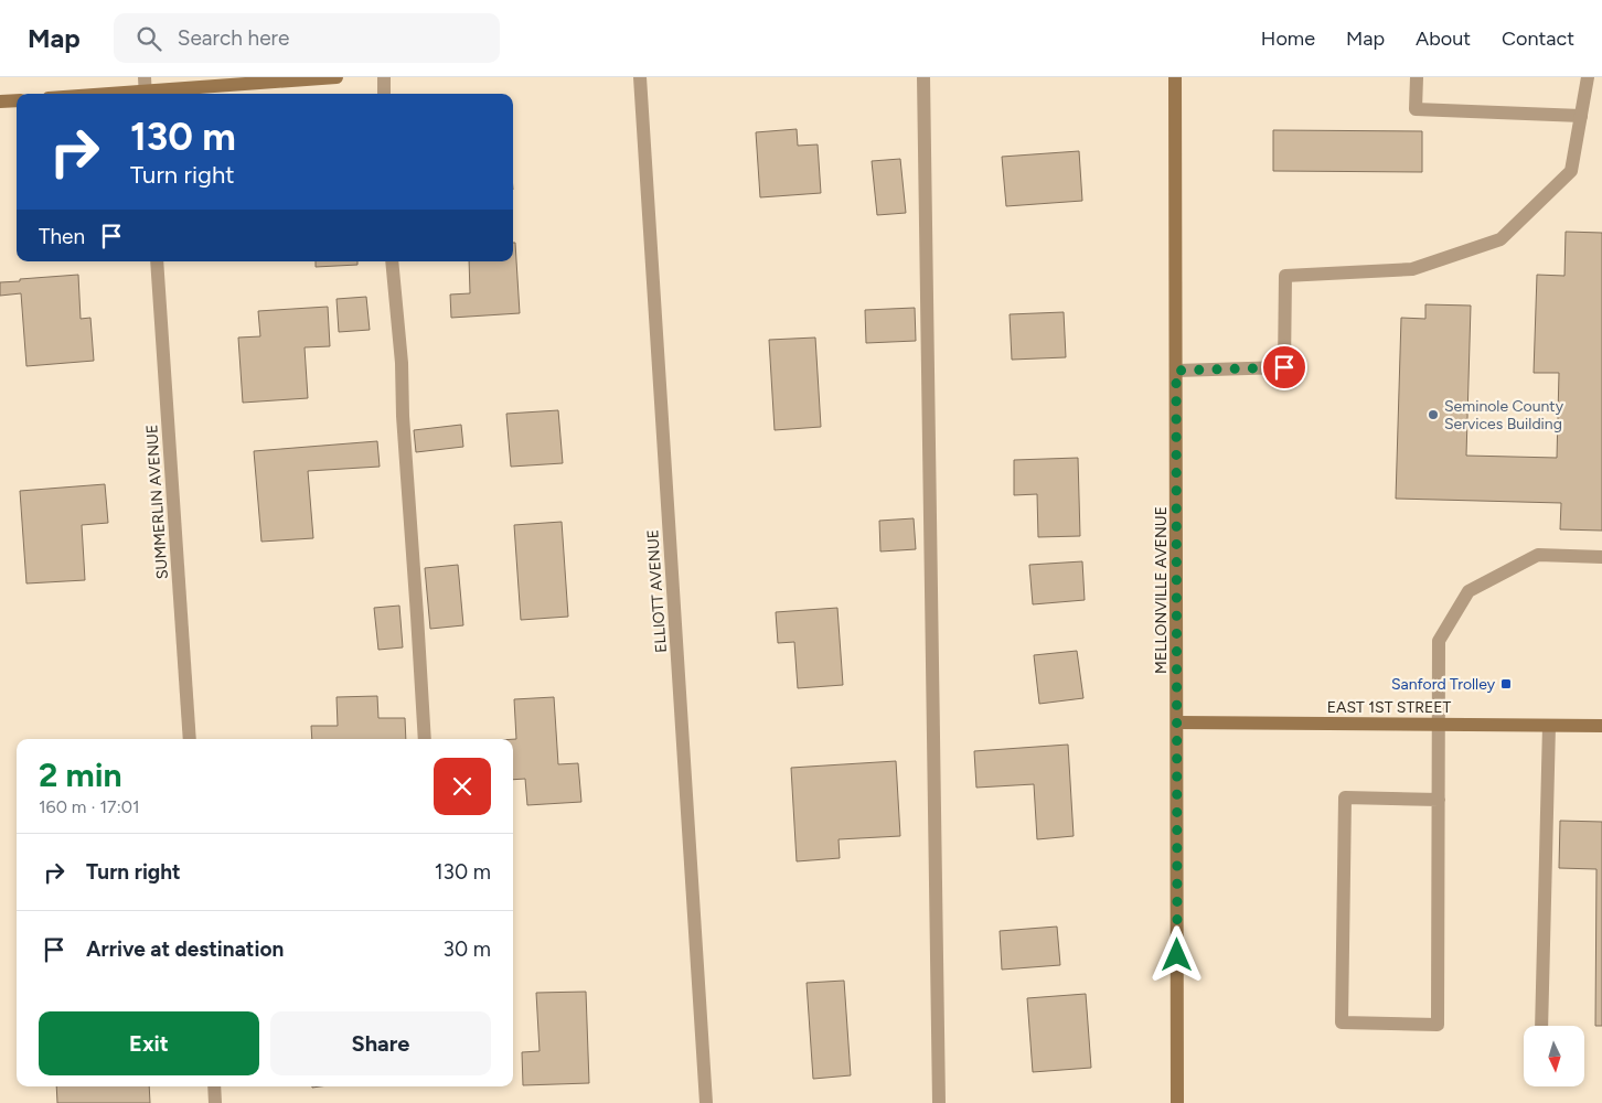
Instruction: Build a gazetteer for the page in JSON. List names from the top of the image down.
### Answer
{
  "streets": {
    "street": [
      "SUMMERLIN AVENUE",
      "MELLONVILLE AVENUE",
      "ELLIOTT AVENUE",
      "EAST 1ST STREET"
    ]
  },
  "crossings": [
    ["MELLONVILLE AVENUE", "EAST 1ST STREET"]
  ],
  "places": {
    "other": ["Seminole County Services Building"],
    "transit": ["Sanford Trolley"]
  },
  "north": "bottom",
  "page": {
    "header": "Map",
    "search": "Search here",
    "nav": [
      "Home",
      "Map",
      "About",
      "Contact"
    ],
    "turn": ["130 m", "Turn right"],
    "then": "Then",
    "heading": ["2 min", "160 m · 17:01"],
    "list": [
      {
        "name": "Turn right",
        "value": "130 m"
      },
      {
        "name": "Arrive at destination",
        "value": "30 m"
      }
    ],
    "buttons": ["Exit", "Share"]
  }
}
